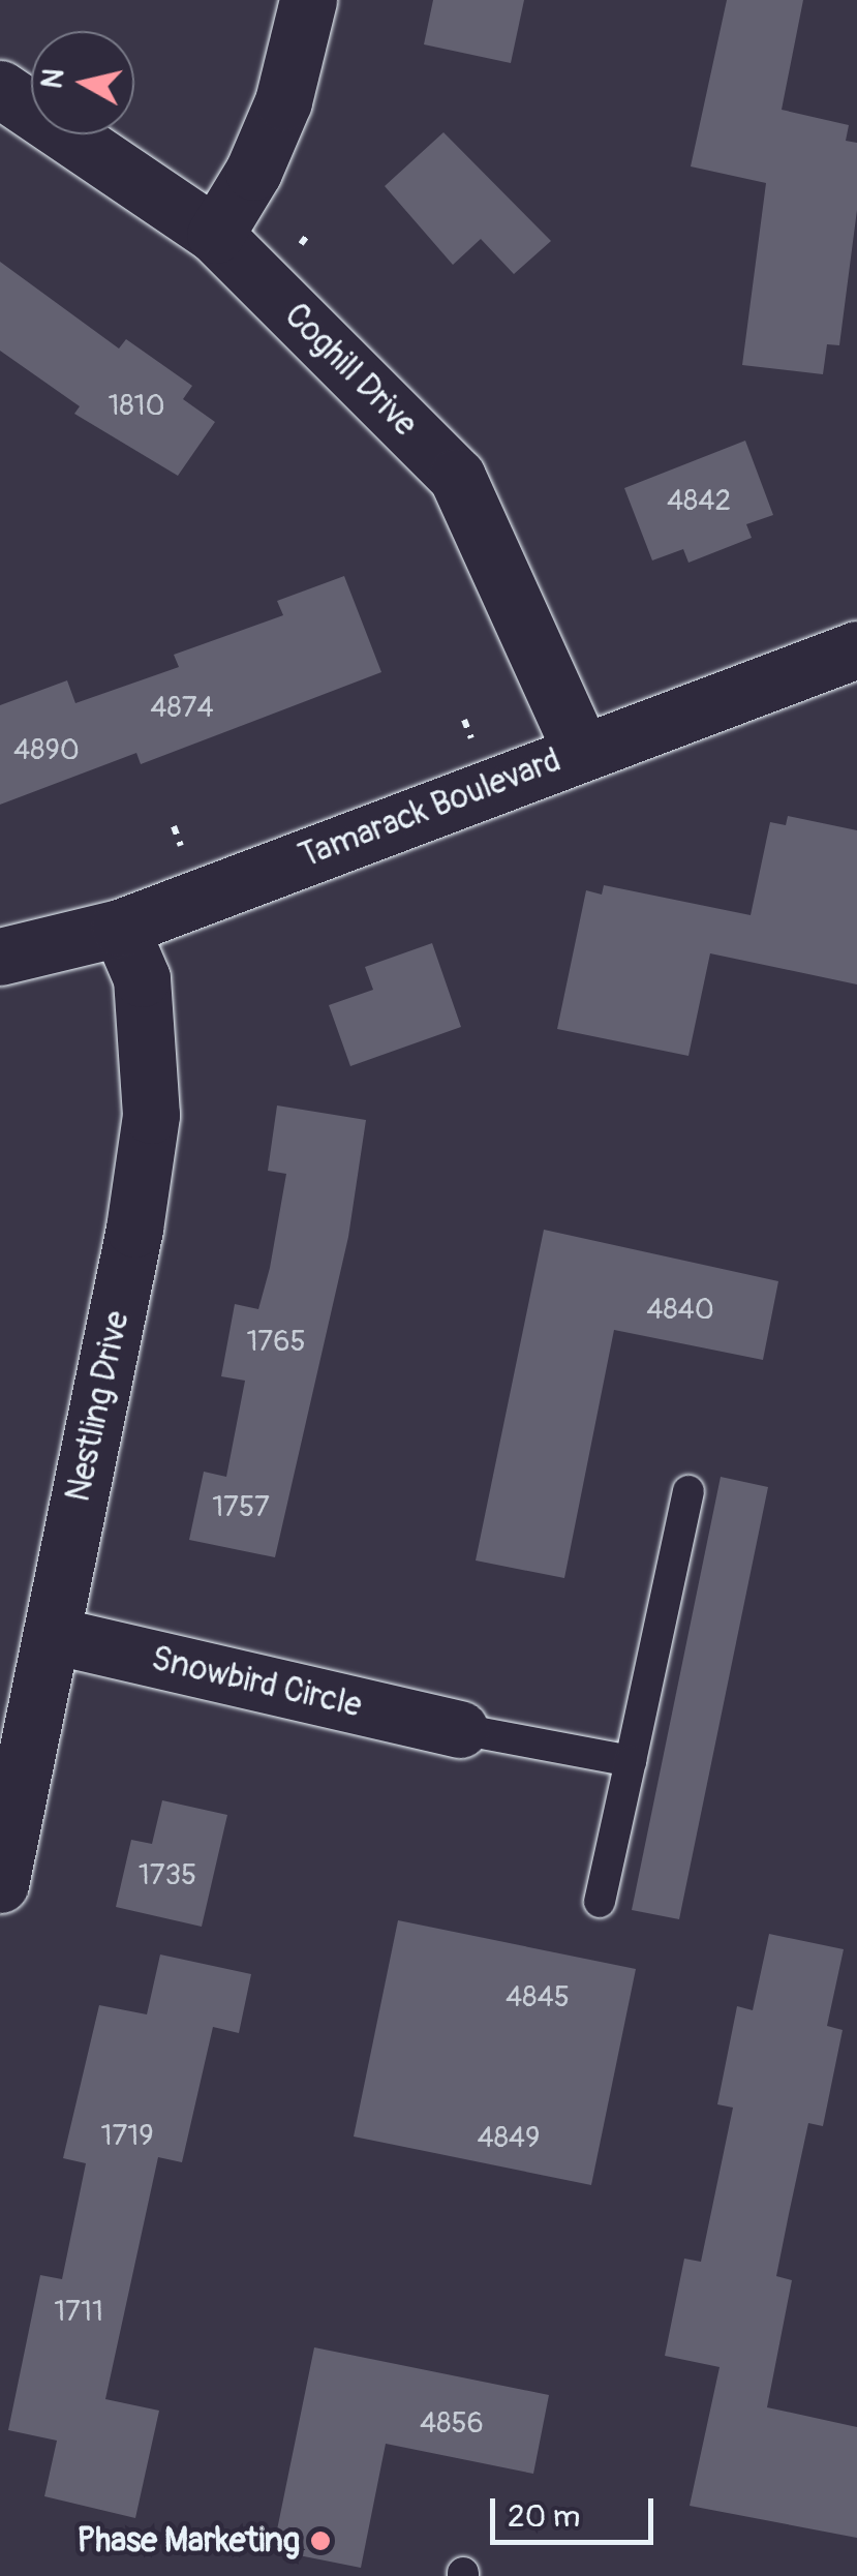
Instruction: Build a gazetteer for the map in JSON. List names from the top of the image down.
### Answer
{
  "streets": {
    "street": [
      "Coghill Drive",
      "Tamarack Boulevard",
      "Nestling Drive",
      "Snowbird Circle"
    ]
  },
  "crossings": [
    ["Coghill Drive", "Tamarack Boulevard"],
    ["Tamarack Boulevard", "Nestling Drive"],
    ["Nestling Drive", "Snowbird Circle"]
  ],
  "places": ["Phase Marketing"],
  "house_numbers": [
    "1810",
    "4842",
    "4874",
    "4890",
    "4840",
    "1765",
    "1757",
    "1735",
    "4845",
    "1719",
    "4849",
    "1711",
    "4856"
  ],
  "scale_bar": "20 m",
  "north": "left"
}
